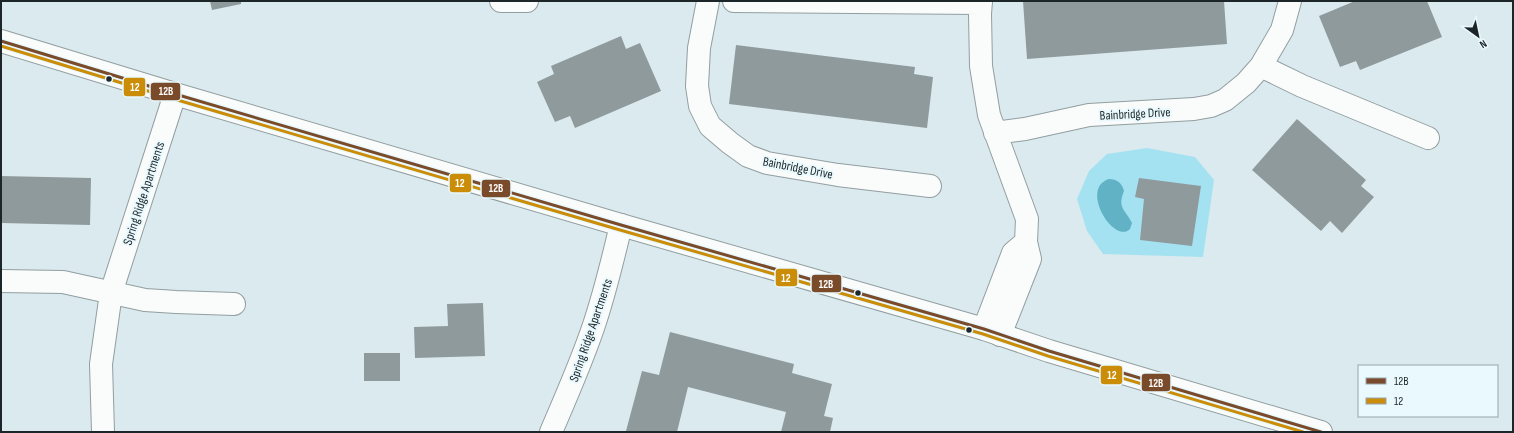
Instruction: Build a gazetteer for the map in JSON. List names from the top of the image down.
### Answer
{
  "streets": {
    "street": ["Bainbridge Drive", "Spring Ridge Apartments"]
  },
  "lines": ["transit line 12B", "transit line 12"],
  "legend": ["12B", "12"],
  "north": "bottom right"
}
